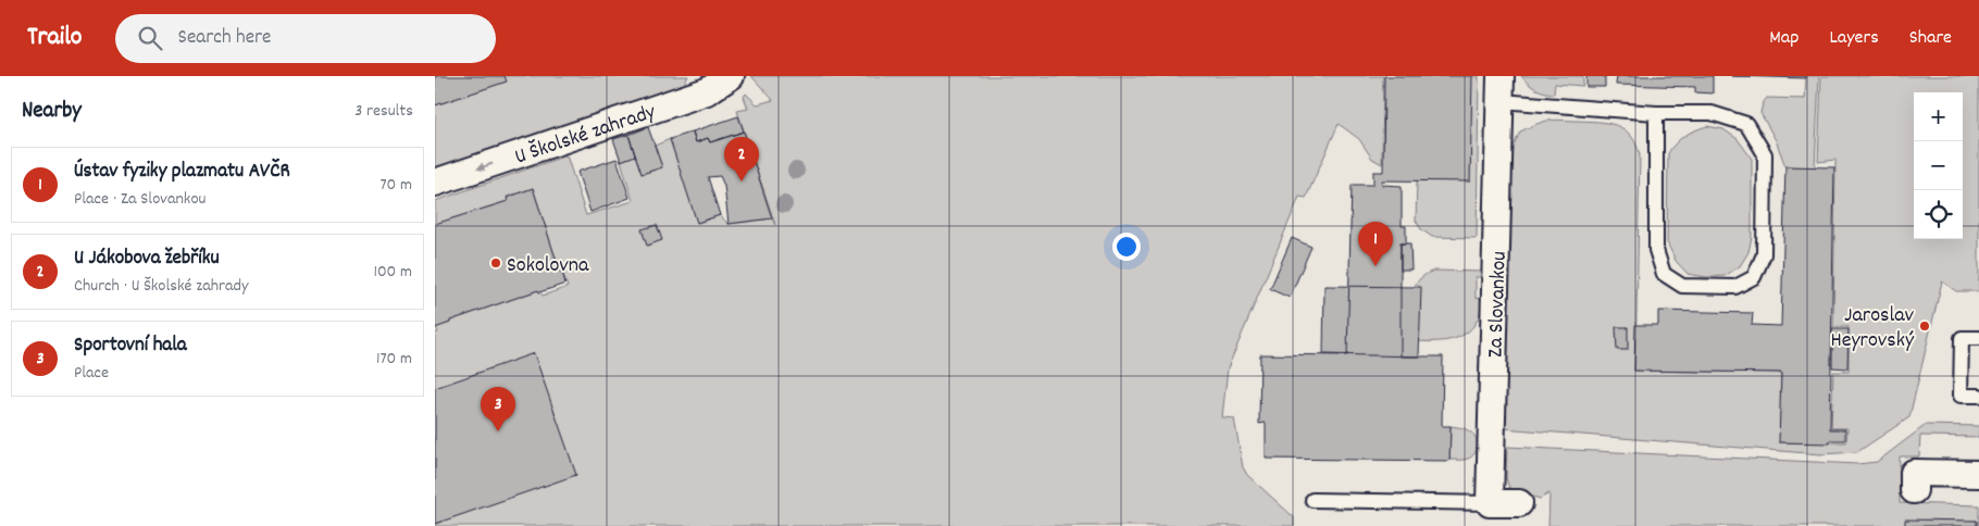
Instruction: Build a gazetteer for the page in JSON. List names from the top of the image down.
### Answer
{
  "streets": {
    "street": ["U Školské zahrady", "Za Slovankou"]
  },
  "one_way": ["U Školské zahrady"],
  "places": ["Sokolovna", "Jaroslav Heyrovský"],
  "page": {
    "header": "Trailo",
    "search": "Search here",
    "nav": ["Map", "Layers", "Share"],
    "heading": ["Nearby", "3 results"],
    "map_buttons": ["+", "−"],
    "pins": ["2", "1", "3"],
    "list": [
      {
        "mark": "1",
        "name": "Ústav fyziky plazmatu AVČR",
        "note": "Place · Za Slovankou",
        "value": "70 m"
      },
      {
        "mark": "2",
        "name": "U Jákobova žebříku",
        "note": "Church · U Školské zahrady",
        "value": "100 m"
      },
      {
        "mark": "3",
        "name": "Sportovní hala",
        "note": "Place",
        "value": "170 m"
      }
    ]
  }
}
